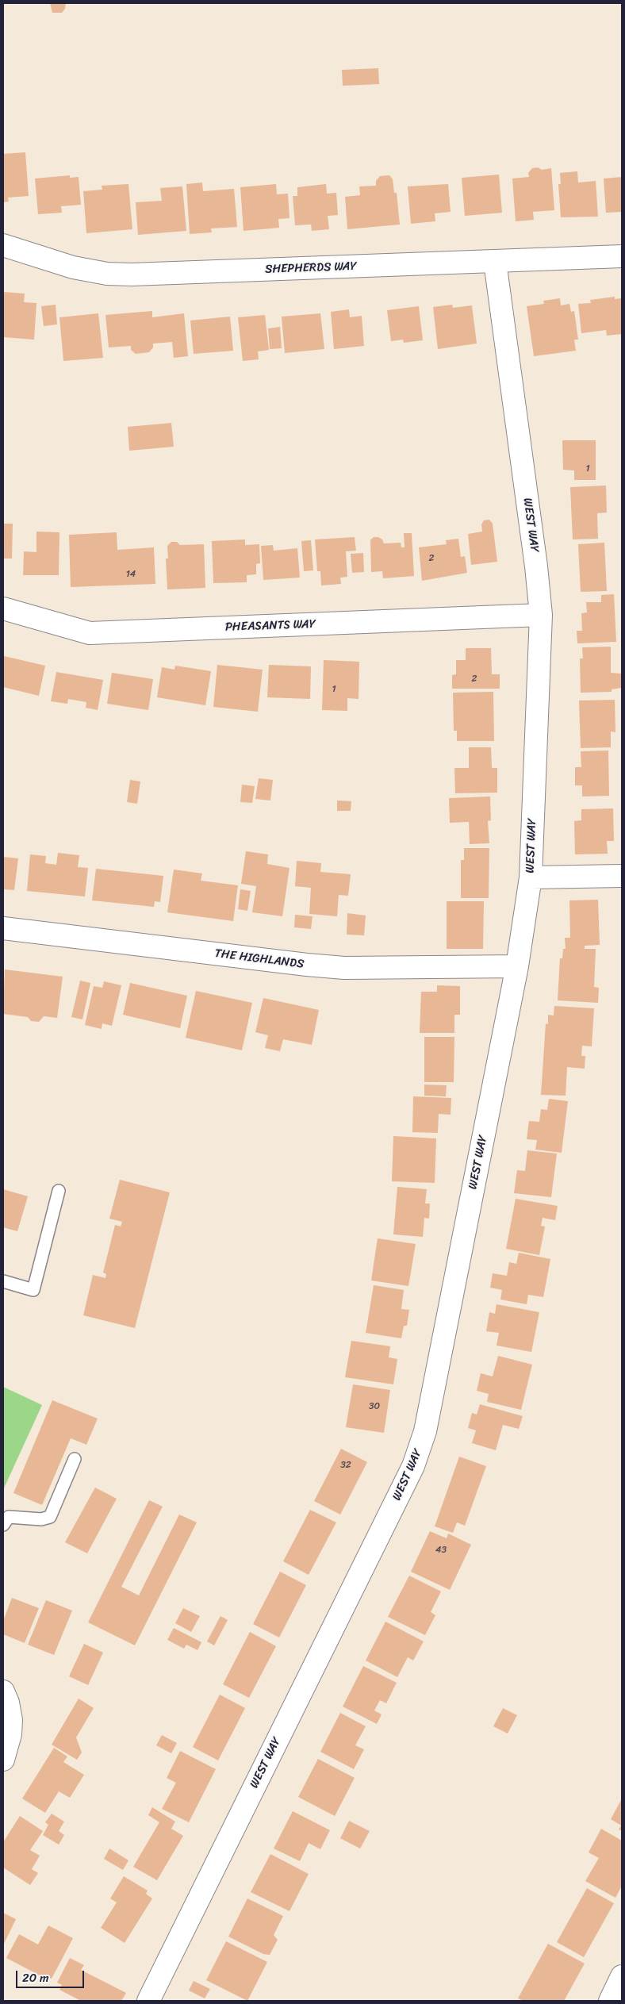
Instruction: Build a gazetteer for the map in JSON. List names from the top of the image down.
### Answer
{
  "streets": {
    "street": [
      "SHEPHERDS WAY",
      "WEST WAY",
      "PHEASANTS WAY",
      "THE HIGHLANDS"
    ]
  },
  "crossings": [
    ["SHEPHERDS WAY", "WEST WAY"],
    ["WEST WAY", "PHEASANTS WAY"],
    ["WEST WAY", "THE HIGHLANDS"]
  ],
  "house_numbers": [
    "1",
    "2",
    "14",
    "2",
    "1",
    "30",
    "32",
    "43"
  ],
  "scale_bar": "20 m"
}
